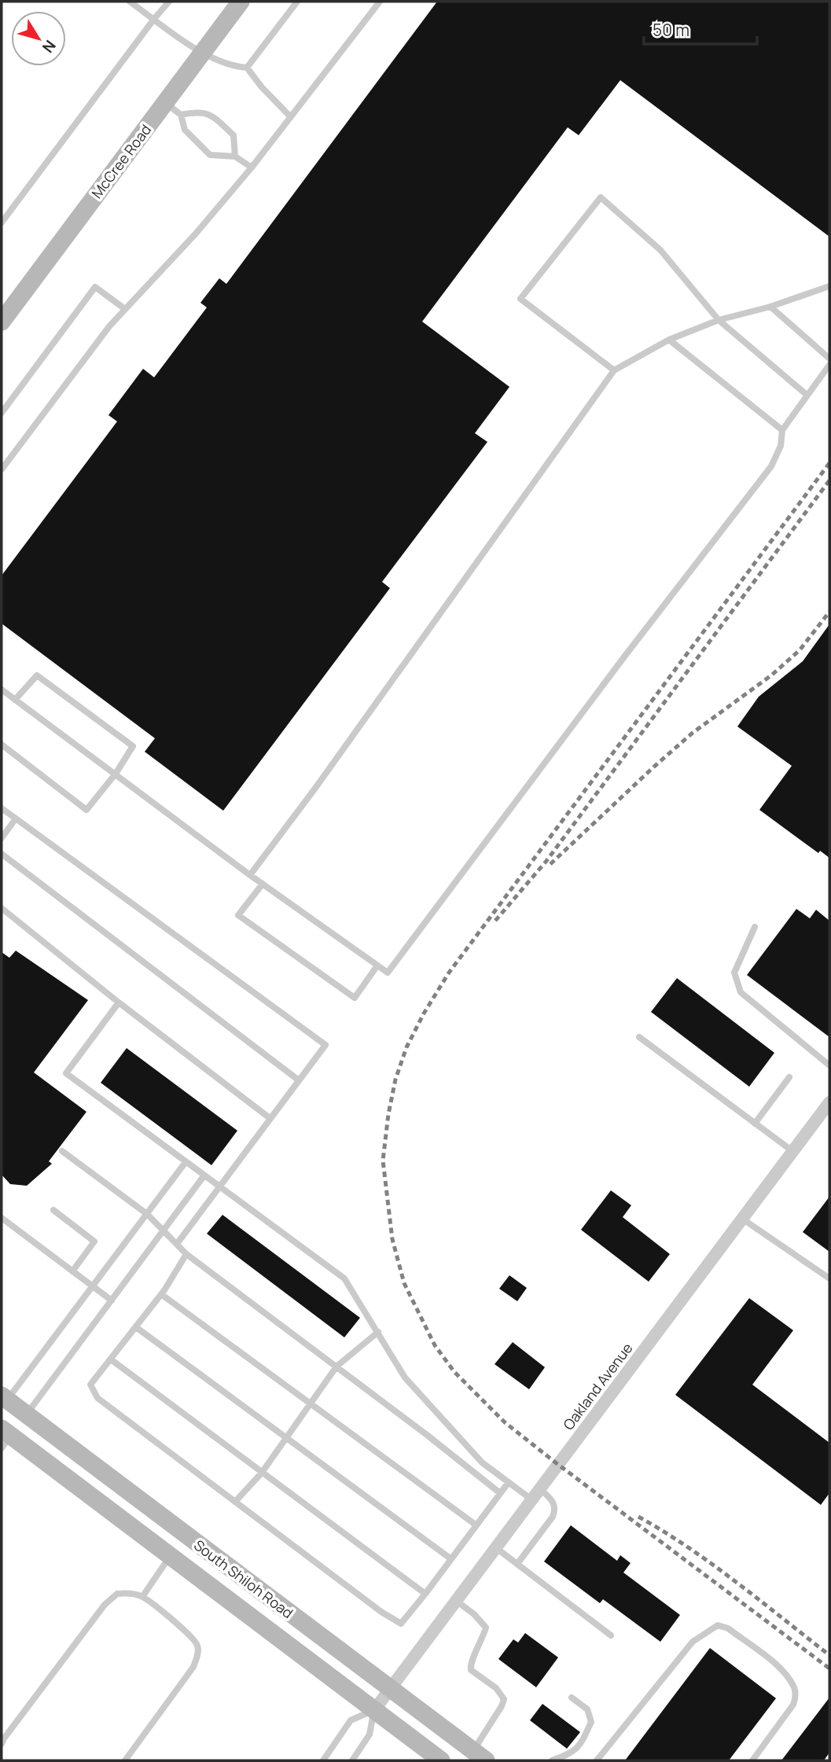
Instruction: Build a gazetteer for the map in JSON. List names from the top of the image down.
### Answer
{
  "streets": {
    "main road": ["McCree Road", "South Shiloh Road"],
    "street": ["Oakland Avenue"]
  },
  "crossings": [
    ["Oakland Avenue", "South Shiloh Road"]
  ],
  "scale_bar": "50 m",
  "north": "bottom right"
}
